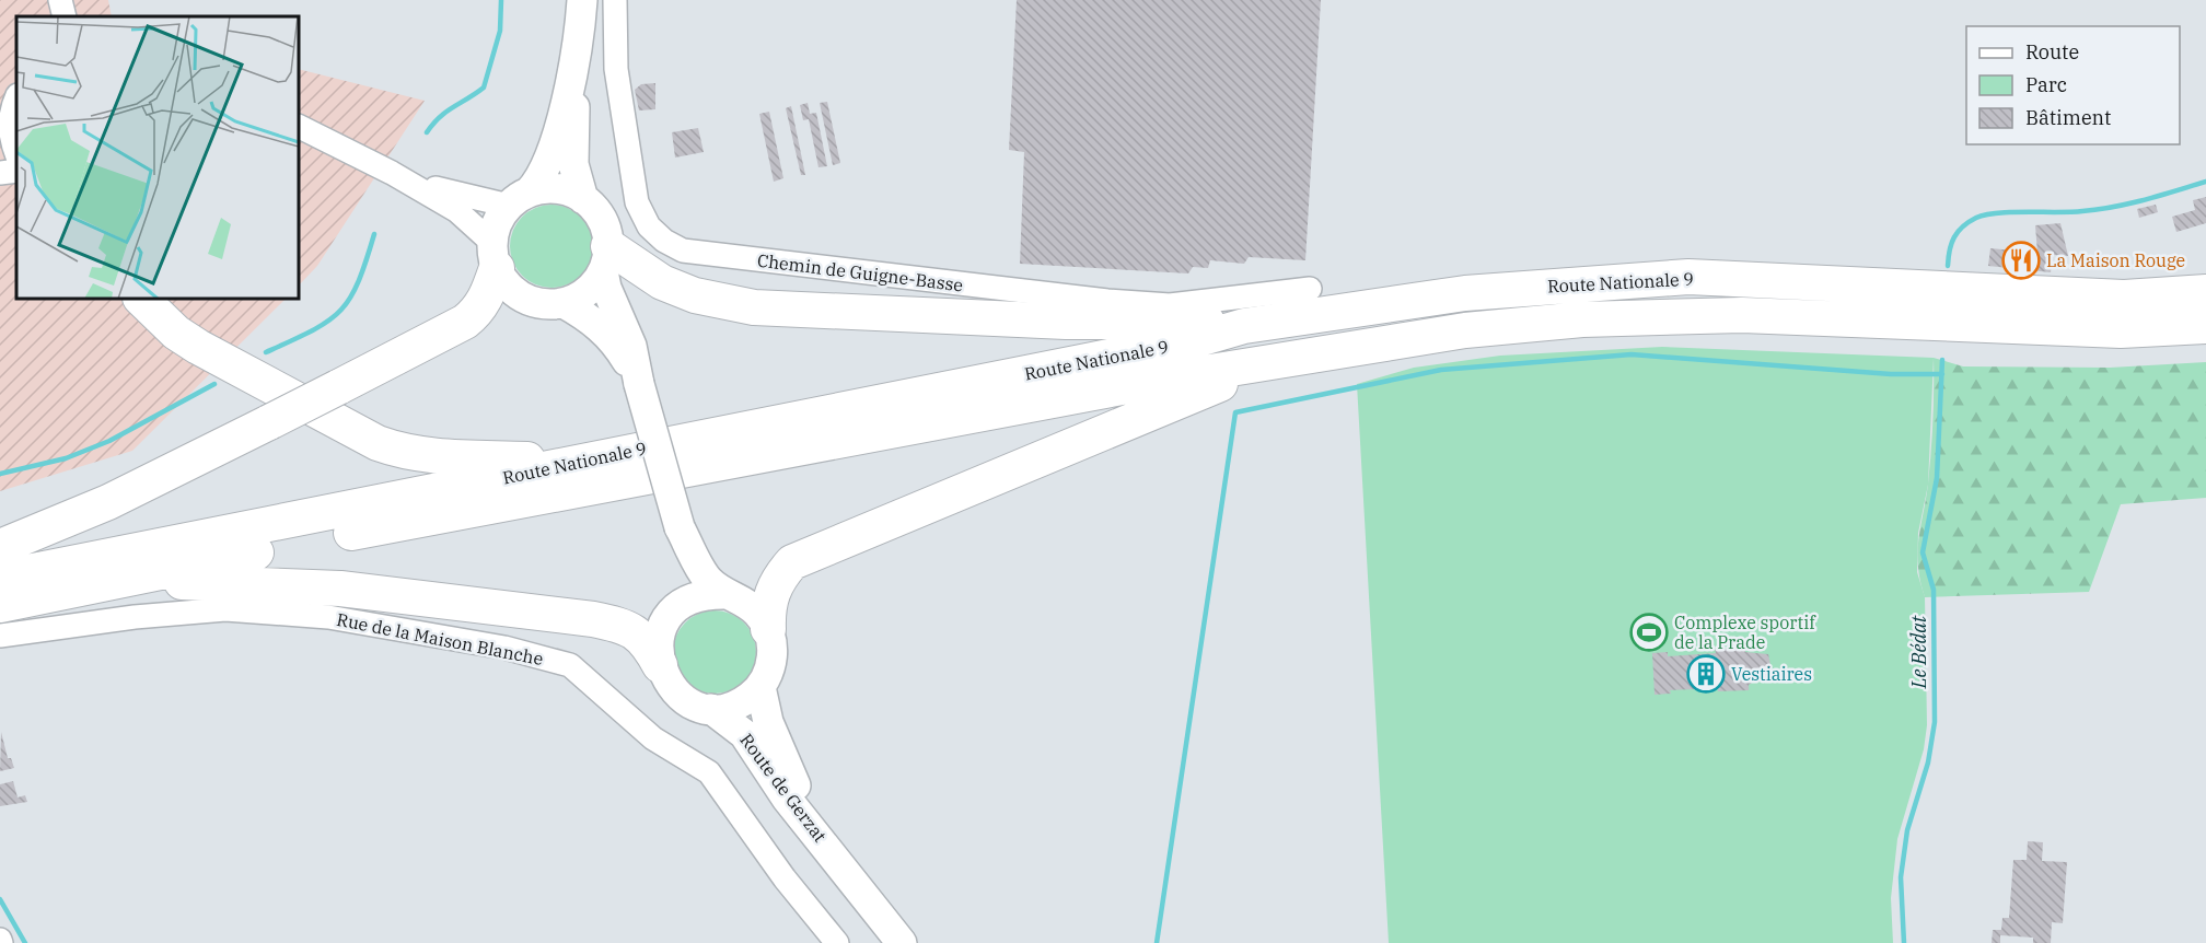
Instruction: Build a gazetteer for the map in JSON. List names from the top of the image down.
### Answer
{
  "streets": {
    "highway": ["Route Nationale 9"],
    "main road": ["Route de Gerzat"],
    "street": ["Chemin de Guigne-Basse", "Rue de la Maison Blanche"]
  },
  "water": ["Le Bédat"],
  "places": {
    "restaurant": ["La Maison Rouge"],
    "sports": ["Complexe sportif de la Prade"],
    "building": ["Vestiaires"]
  },
  "legend": ["Route", "Parc", "Bâtiment"]
}
